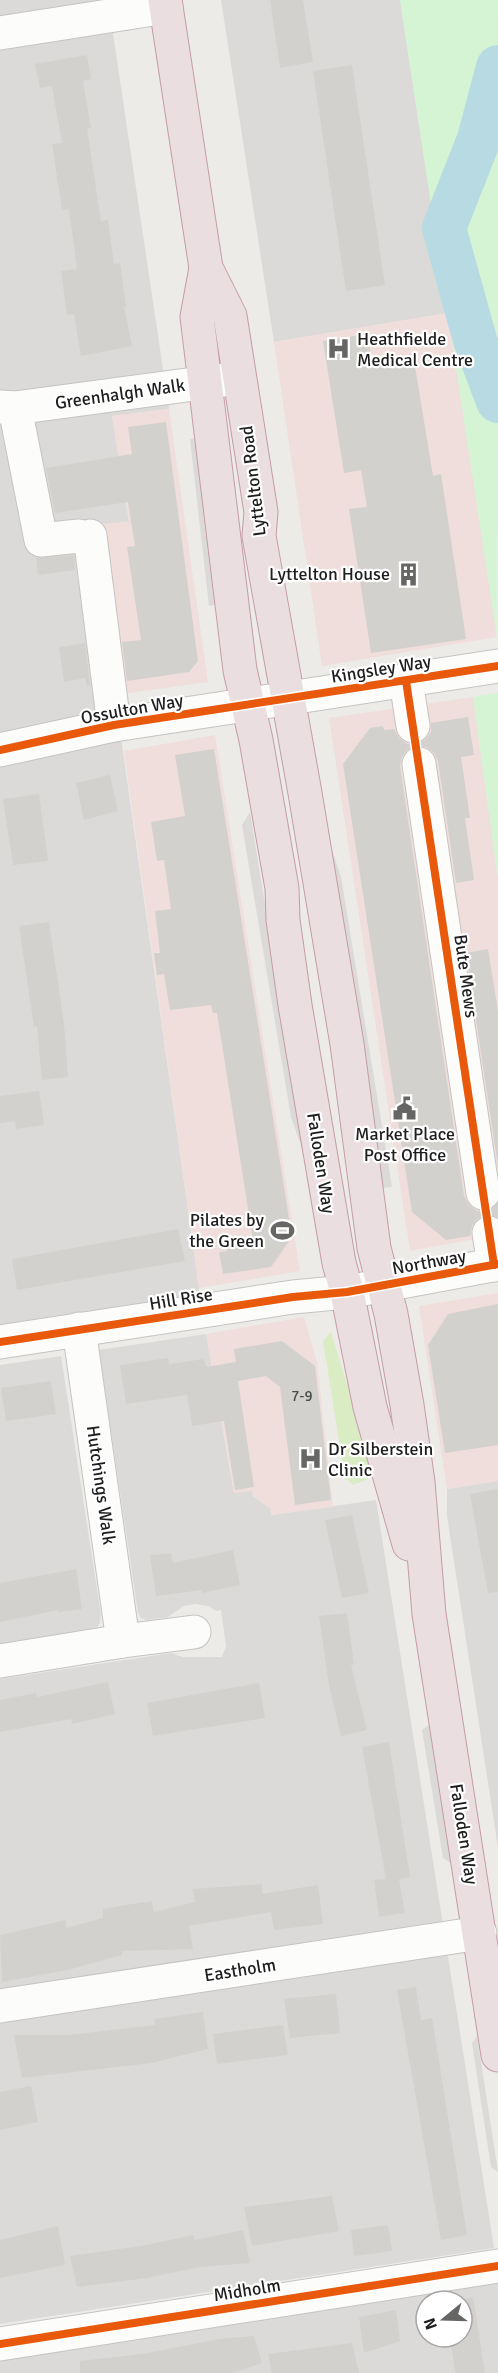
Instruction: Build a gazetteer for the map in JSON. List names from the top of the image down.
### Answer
{
  "streets": {
    "highway": ["Lyttelton Road", "Falloden Way"],
    "street": [
      "Greenhalgh Walk",
      "Kingsley Way",
      "Ossulton Way",
      "Bute Mews",
      "Northway",
      "Hill Rise",
      "Hutchings Walk",
      "Eastholm",
      "Midholm"
    ]
  },
  "crossings": [
    ["Greenhalgh Walk", "Lyttelton Road"],
    ["Lyttelton Road", "Kingsley Way"],
    ["Lyttelton Road", "Ossulton Way"],
    ["Lyttelton Road", "Falloden Way"],
    ["Kingsley Way", "Ossulton Way"],
    ["Kingsley Way", "Falloden Way"],
    ["Ossulton Way", "Falloden Way"],
    ["Falloden Way", "Northway"],
    ["Falloden Way", "Hill Rise"],
    ["Falloden Way", "Eastholm"],
    ["Northway", "Hill Rise"],
    ["Hill Rise", "Hutchings Walk"]
  ],
  "places": {
    "hospital": ["Heathfielde Medical Centre", "Dr Silberstein Clinic"],
    "building": ["Lyttelton House"],
    "public building": ["Market Place Post Office"],
    "sports": ["Pilates by the Green"]
  },
  "house_numbers": ["7-9"],
  "north": "left"
}
